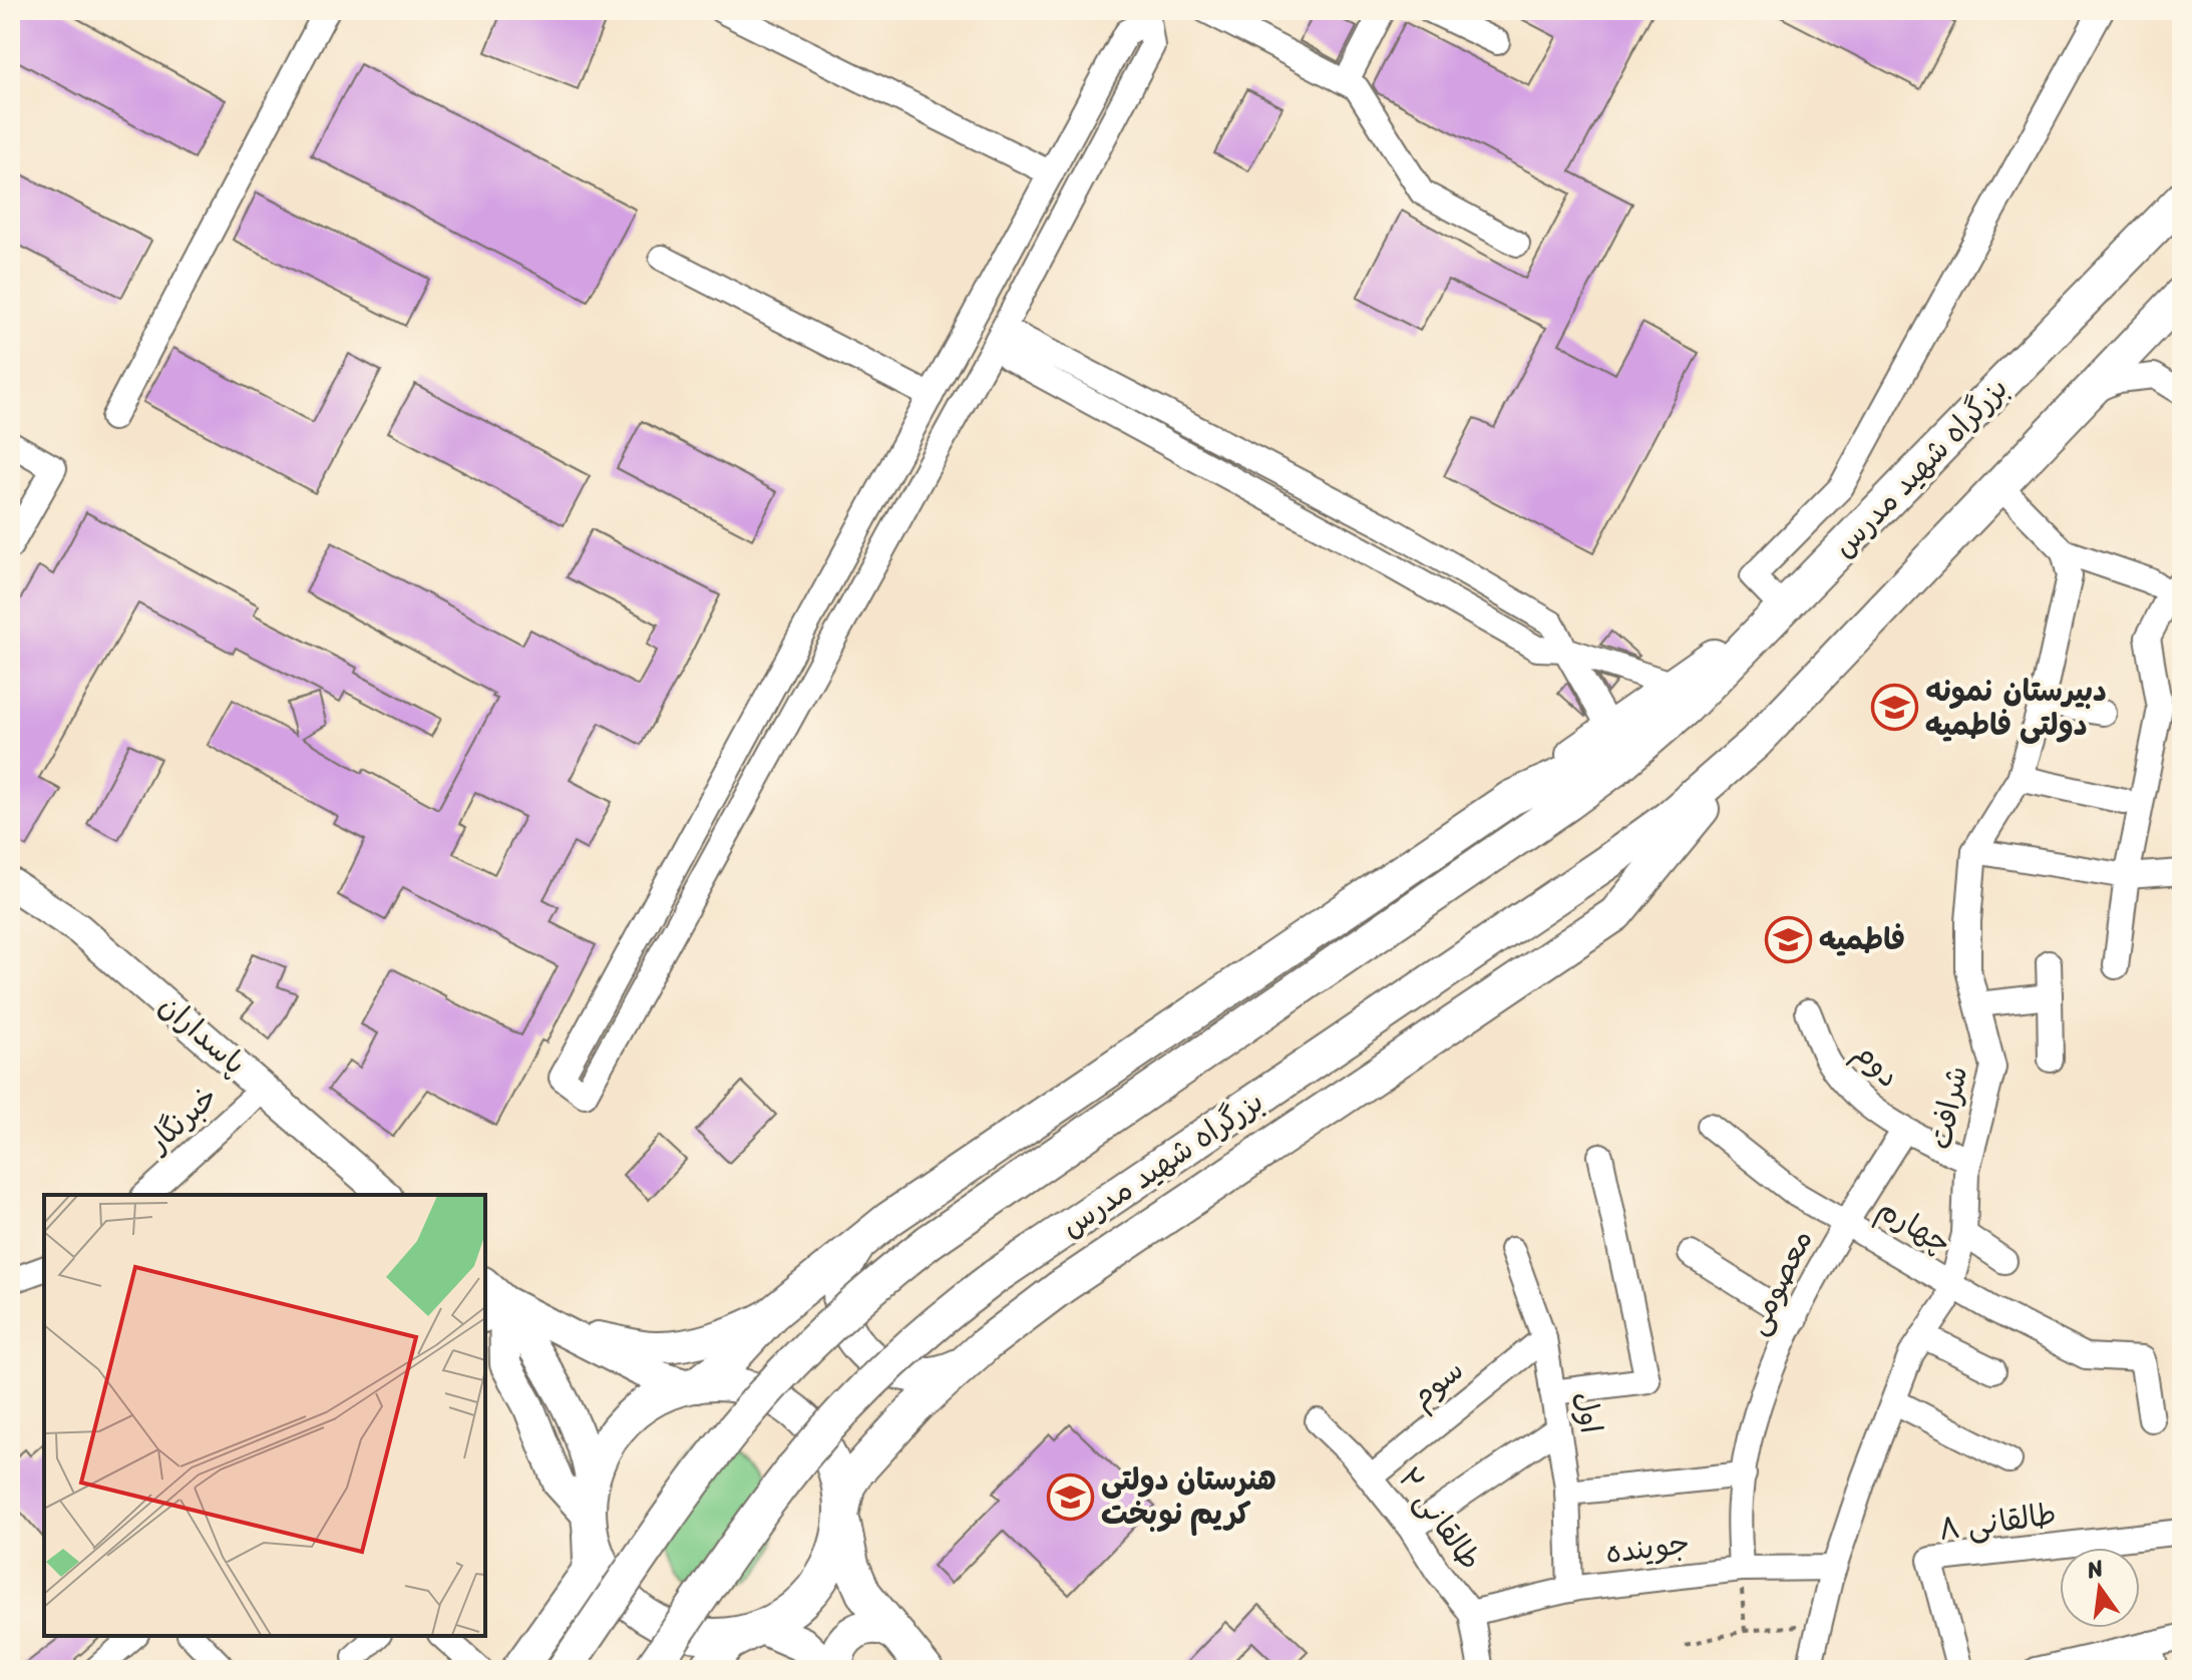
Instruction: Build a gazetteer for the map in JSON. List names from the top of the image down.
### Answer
{
  "streets": {
    "highway": ["بزرگراه شهید مدرس"],
    "main road": ["پاسداران"],
    "street": [
      "دوم",
      "شرافت",
      "خبرنگار",
      "چهارم",
      "معصومی",
      "سوم",
      "اول",
      "طالقانی ۲",
      "طالقانی ۸",
      "جوینده"
    ]
  },
  "crossings": [
    ["پاسداران", "خبرنگار"],
    ["دوم", "شرافت"],
    ["دوم", "معصومی"],
    ["شرافت", "چهارم"],
    ["شرافت", "جوینده"],
    ["چهارم", "معصومی"],
    ["معصومی", "جوینده"],
    ["سوم", "اول"],
    ["سوم", "طالقانی ۲"],
    ["اول", "جوینده"],
    ["طالقانی ۲", "جوینده"]
  ],
  "places": {
    "school or university": ["دبیرستان نمونه دولتی فاطمیه", "فاطمیه", "هنرستان دولتی کریم نوبخت"]
  },
  "north": "top"
}
